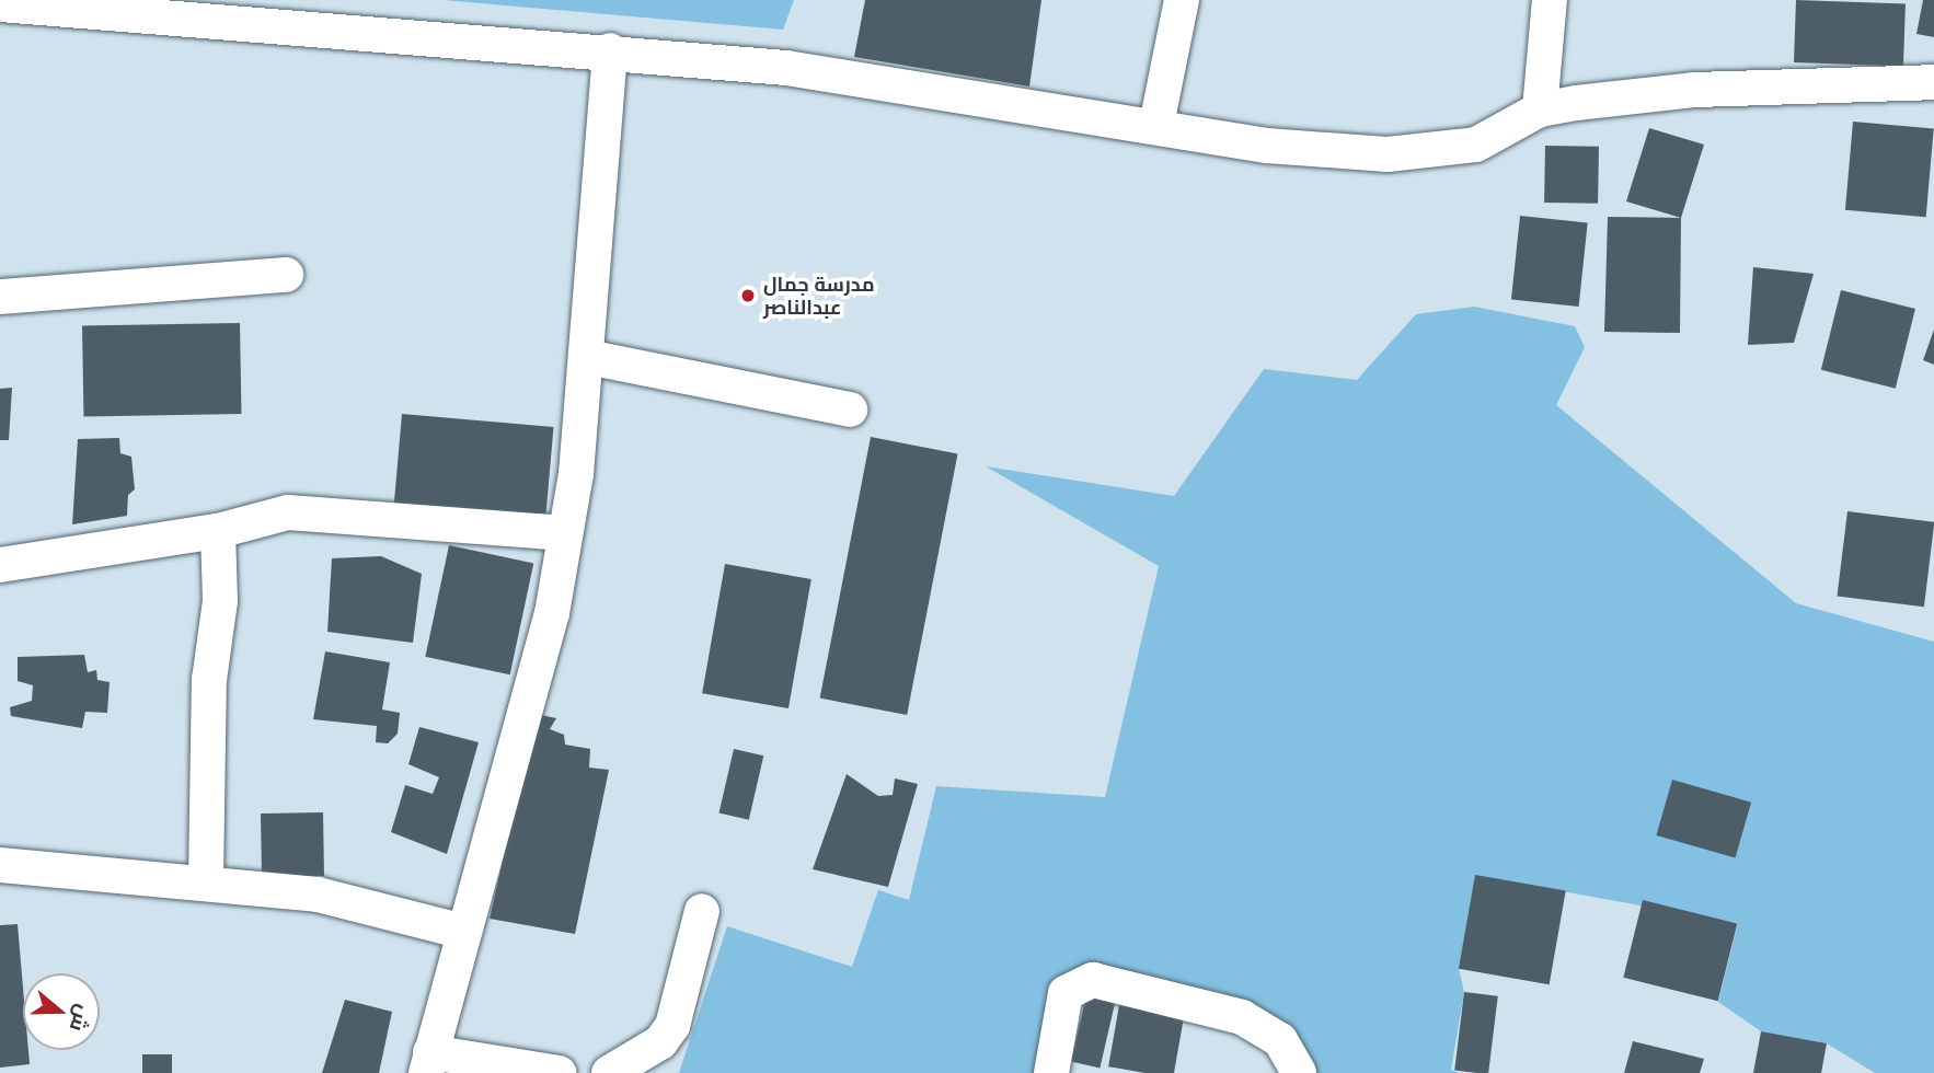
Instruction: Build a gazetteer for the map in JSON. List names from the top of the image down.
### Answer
{
  "places": ["مدرسة جمال عبدالناصر"],
  "north": "right"
}
